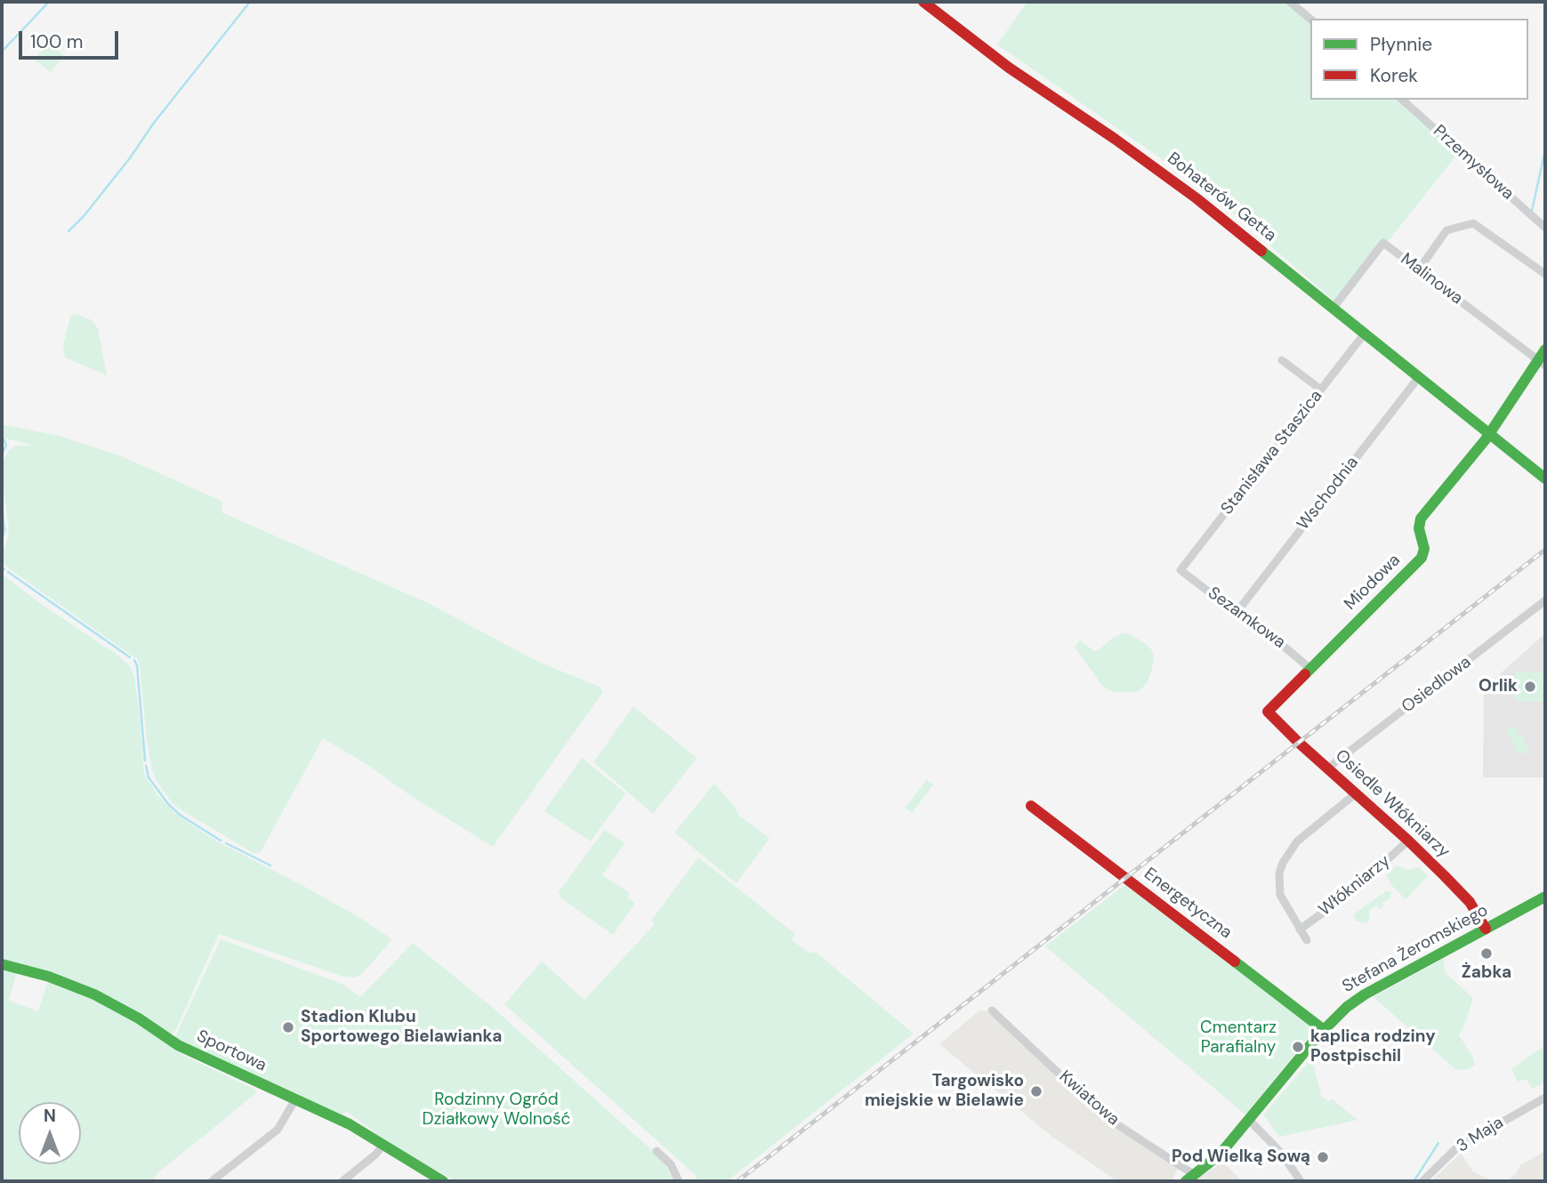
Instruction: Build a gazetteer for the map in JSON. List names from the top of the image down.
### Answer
{
  "streets": {
    "street": [
      "Przemysłowa",
      "Bohaterów Getta",
      "Malinowa",
      "Stanisława Staszica",
      "Wschodnia",
      "Miodowa",
      "Sezamkowa",
      "Osiedlowa",
      "Osiedle Włókniarzy",
      "Włókniarzy",
      "Energetyczna",
      "Stefana Żeromskiego",
      "Sportowa",
      "Kwiatowa",
      "3 Maja"
    ]
  },
  "crossings": [
    ["Bohaterów Getta", "Malinowa"],
    ["Bohaterów Getta", "Stanisława Staszica"],
    ["Bohaterów Getta", "Wschodnia"],
    ["Bohaterów Getta", "Miodowa"],
    ["Stanisława Staszica", "Sezamkowa"],
    ["Wschodnia", "Sezamkowa"],
    ["Miodowa", "Sezamkowa"],
    ["Miodowa", "Osiedle Włókniarzy"],
    ["Osiedlowa", "Osiedle Włókniarzy"],
    ["Osiedle Włókniarzy", "Włókniarzy"],
    ["Osiedle Włókniarzy", "Stefana Żeromskiego"],
    ["Energetyczna", "Stefana Żeromskiego"],
    ["Stefana Żeromskiego", "Kwiatowa"]
  ],
  "parks": ["Cmentarz Parafialny", "Rodzinny Ogród Działkowy Wolność"],
  "places": [
    "Orlik",
    "Żabka",
    "Stadion Klubu Sportowego Bielawianka",
    "kaplica rodziny Postpischil",
    "Targowisko miejskie w Bielawie",
    "Pod Wielką Sową"
  ],
  "legend": ["Płynnie", "Korek"],
  "scale_bar": "100 m",
  "north": "top"
}
